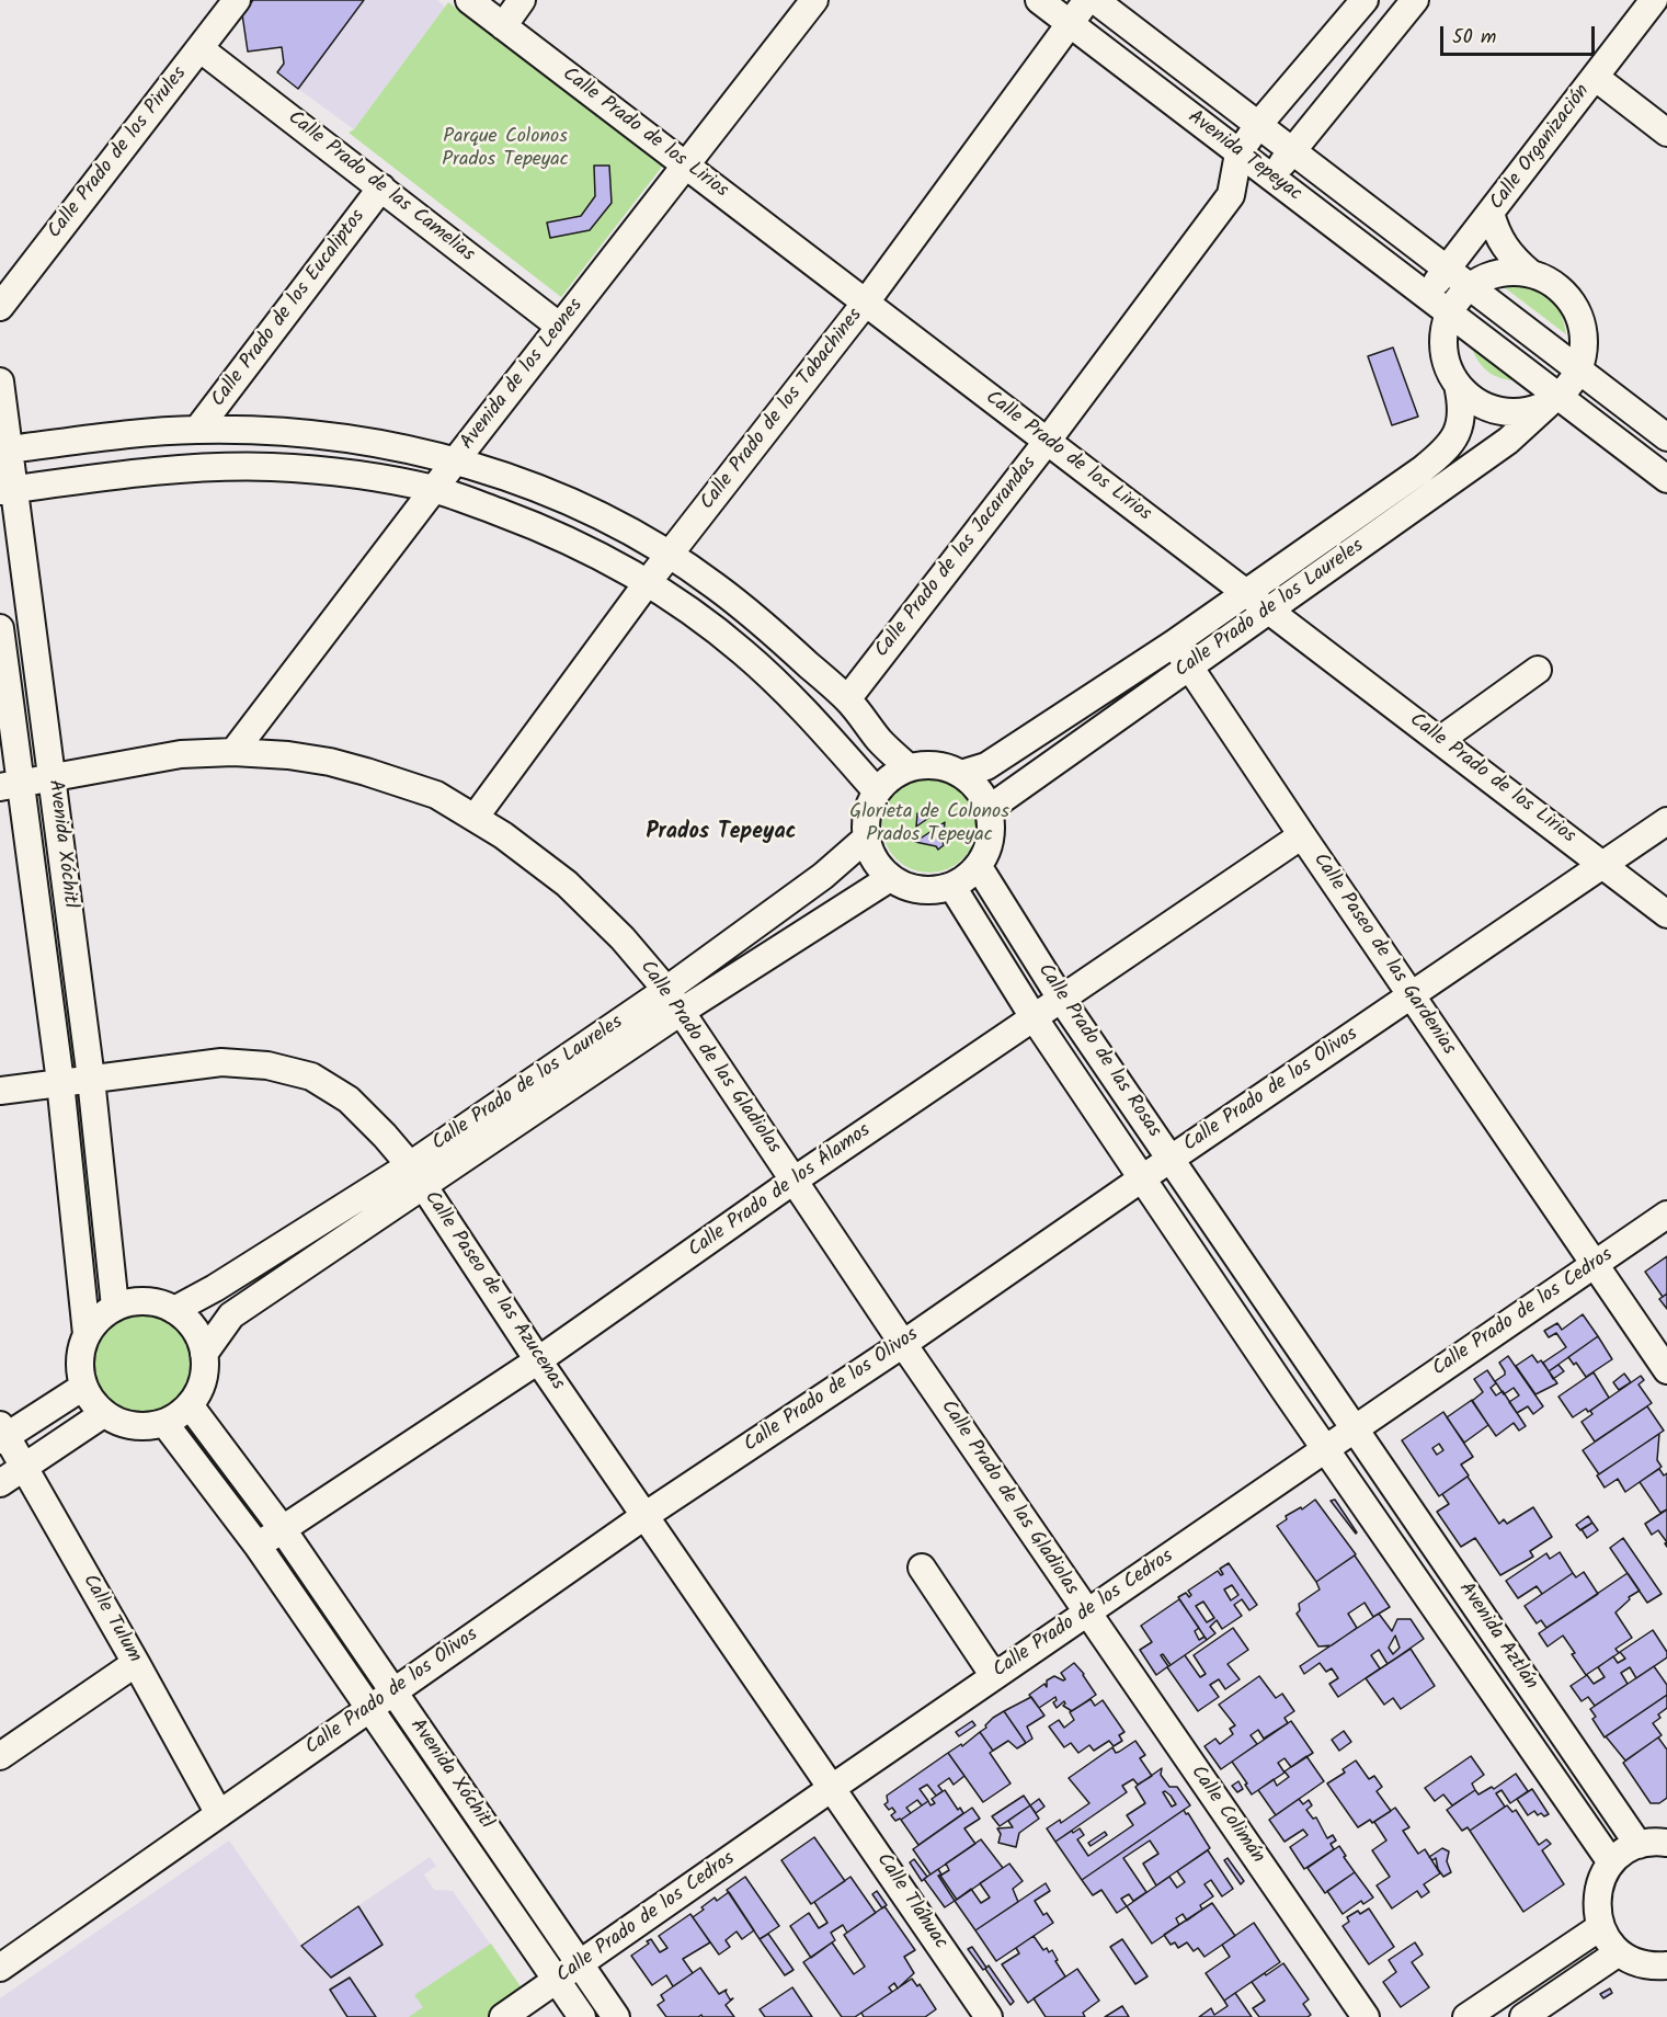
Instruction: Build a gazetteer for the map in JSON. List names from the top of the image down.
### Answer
{
  "streets": {
    "street": [
      "Calle Prado de los Lirios",
      "Calle Organización",
      "Calle Prado de los Pirules",
      "Avenida Tepeyac",
      "Calle Prado de las Camelias",
      "Calle Prado de los Eucaliptos",
      "Avenida de los Leones",
      "Calle Prado de los Tabachines",
      "Calle Prado de las Jacarandas",
      "Calle Prado de los Laureles",
      "Avenida Xóchitl",
      "Calle Paseo de las Gardenias",
      "Calle Prado de las Rosas",
      "Calle Prado de las Gladiolas",
      "Calle Prado de los Olivos",
      "Calle Prado de los Álamos",
      "Calle Paseo de las Azucenas",
      "Calle Prado de los Cedros",
      "Calle Tulum",
      "Avenida Aztlán",
      "Calle Colimán",
      "Calle Tláhuac"
    ]
  },
  "crossings": [
    ["Calle Prado de los Lirios", "Avenida de los Leones"],
    ["Calle Prado de los Lirios", "Calle Prado de los Tabachines"],
    ["Calle Prado de los Lirios", "Calle Prado de las Jacarandas"],
    ["Calle Prado de los Lirios", "Calle Prado de los Laureles"],
    ["Calle Prado de los Lirios", "Calle Prado de los Olivos"],
    ["Calle Organización", "Avenida Tepeyac"],
    ["Calle Prado de los Pirules", "Calle Prado de las Camelias"],
    ["Avenida Tepeyac", "Calle Prado de los Tabachines"],
    ["Avenida Tepeyac", "Calle Prado de las Jacarandas"],
    ["Avenida Tepeyac", "Calle Prado de los Laureles"],
    ["Calle Prado de las Camelias", "Calle Prado de los Eucaliptos"],
    ["Calle Prado de las Camelias", "Avenida de los Leones"],
    ["Avenida de los Leones", "Calle Prado de las Gladiolas"],
    ["Calle Prado de los Tabachines", "Calle Prado de las Gladiolas"],
    ["Calle Prado de los Laureles", "Avenida Xóchitl"],
    ["Calle Prado de los Laureles", "Calle Paseo de las Gardenias"],
    ["Calle Prado de los Laureles", "Calle Prado de las Rosas"],
    ["Calle Prado de los Laureles", "Calle Prado de las Gladiolas"],
    ["Calle Prado de los Laureles", "Calle Paseo de las Azucenas"],
    ["Avenida Xóchitl", "Calle Prado de las Gladiolas"],
    ["Avenida Xóchitl", "Calle Prado de los Olivos"],
    ["Avenida Xóchitl", "Calle Prado de los Álamos"],
    ["Avenida Xóchitl", "Calle Paseo de las Azucenas"],
    ["Avenida Xóchitl", "Calle Prado de los Cedros"],
    ["Calle Paseo de las Gardenias", "Calle Prado de los Olivos"],
    ["Calle Paseo de las Gardenias", "Calle Prado de los Álamos"],
    ["Calle Paseo de las Gardenias", "Calle Prado de los Cedros"],
    ["Calle Prado de las Rosas", "Calle Prado de los Olivos"],
    ["Calle Prado de las Rosas", "Calle Prado de los Álamos"],
    ["Calle Prado de las Rosas", "Calle Prado de los Cedros"],
    ["Calle Prado de las Rosas", "Avenida Aztlán"],
    ["Calle Prado de las Gladiolas", "Calle Prado de los Olivos"],
    ["Calle Prado de las Gladiolas", "Calle Prado de los Álamos"],
    ["Calle Prado de las Gladiolas", "Calle Prado de los Cedros"],
    ["Calle Prado de las Gladiolas", "Calle Colimán"],
    ["Calle Prado de los Olivos", "Calle Paseo de las Azucenas"],
    ["Calle Prado de los Olivos", "Calle Tulum"],
    ["Calle Prado de los Álamos", "Calle Paseo de las Azucenas"],
    ["Calle Paseo de las Azucenas", "Calle Prado de los Cedros"],
    ["Calle Paseo de las Azucenas", "Calle Tláhuac"],
    ["Calle Prado de los Cedros", "Avenida Aztlán"],
    ["Calle Prado de los Cedros", "Calle Colimán"],
    ["Calle Prado de los Cedros", "Calle Tláhuac"]
  ],
  "districts": ["Prados Tepeyac"],
  "parks": ["Parque Colonos Prados Tepeyac", "Glorieta de Colonos Prados Tepeyac"],
  "scale_bar": "50 m"
}
